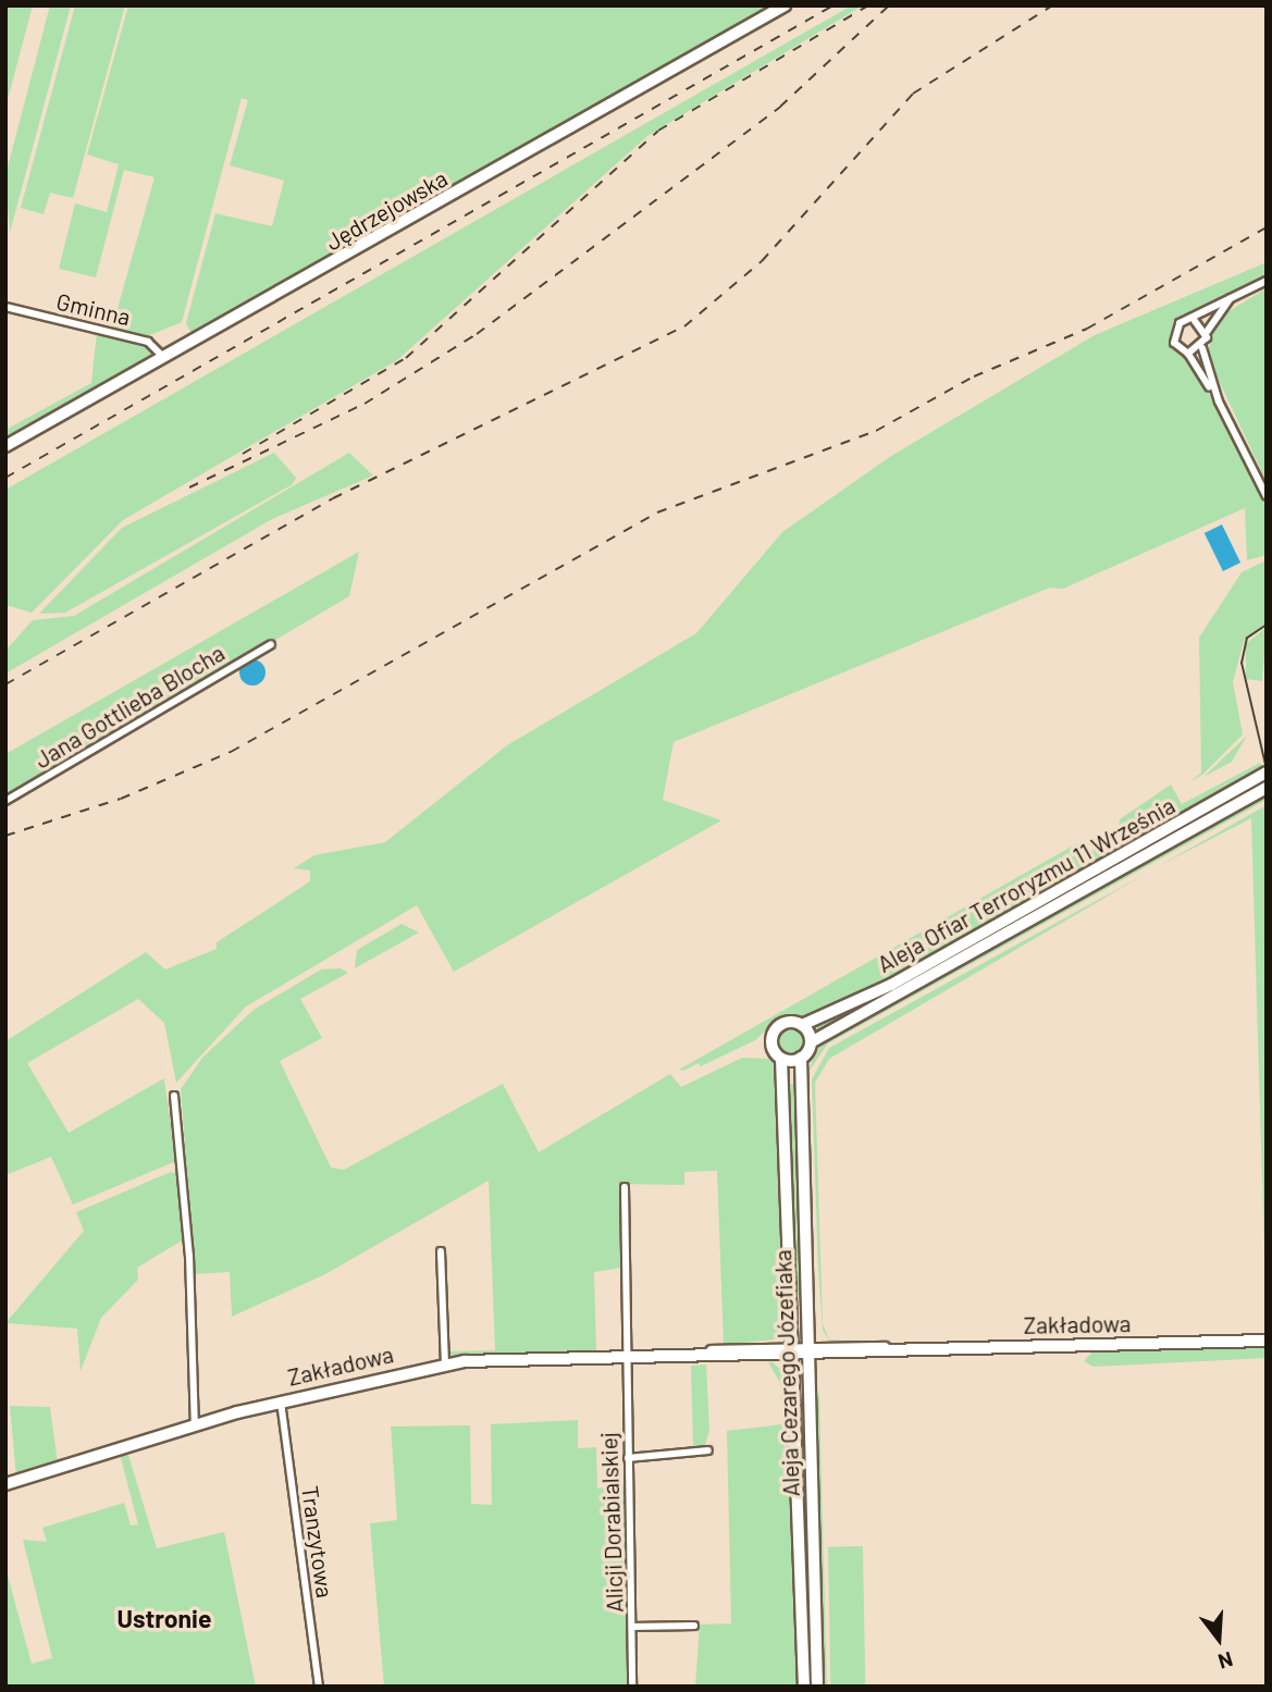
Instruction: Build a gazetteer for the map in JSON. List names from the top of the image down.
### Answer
{
  "streets": {
    "street": [
      "Jędrzejowska",
      "Gminna",
      "Jana Gottlieba Blocha",
      "Aleja Ofiar Terroryzmu 11 Września",
      "Zakładowa",
      "Aleja Cezarego Józefiaka",
      "Alicji Dorabialskiej",
      "Tranzytowa"
    ]
  },
  "crossings": [
    ["Jędrzejowska", "Gminna"],
    ["Aleja Ofiar Terroryzmu 11 Września", "Aleja Cezarego Józefiaka"],
    ["Zakładowa", "Aleja Cezarego Józefiaka"],
    ["Zakładowa", "Alicji Dorabialskiej"],
    ["Zakładowa", "Tranzytowa"]
  ],
  "districts": ["Ustronie"],
  "north": "bottom"
}
